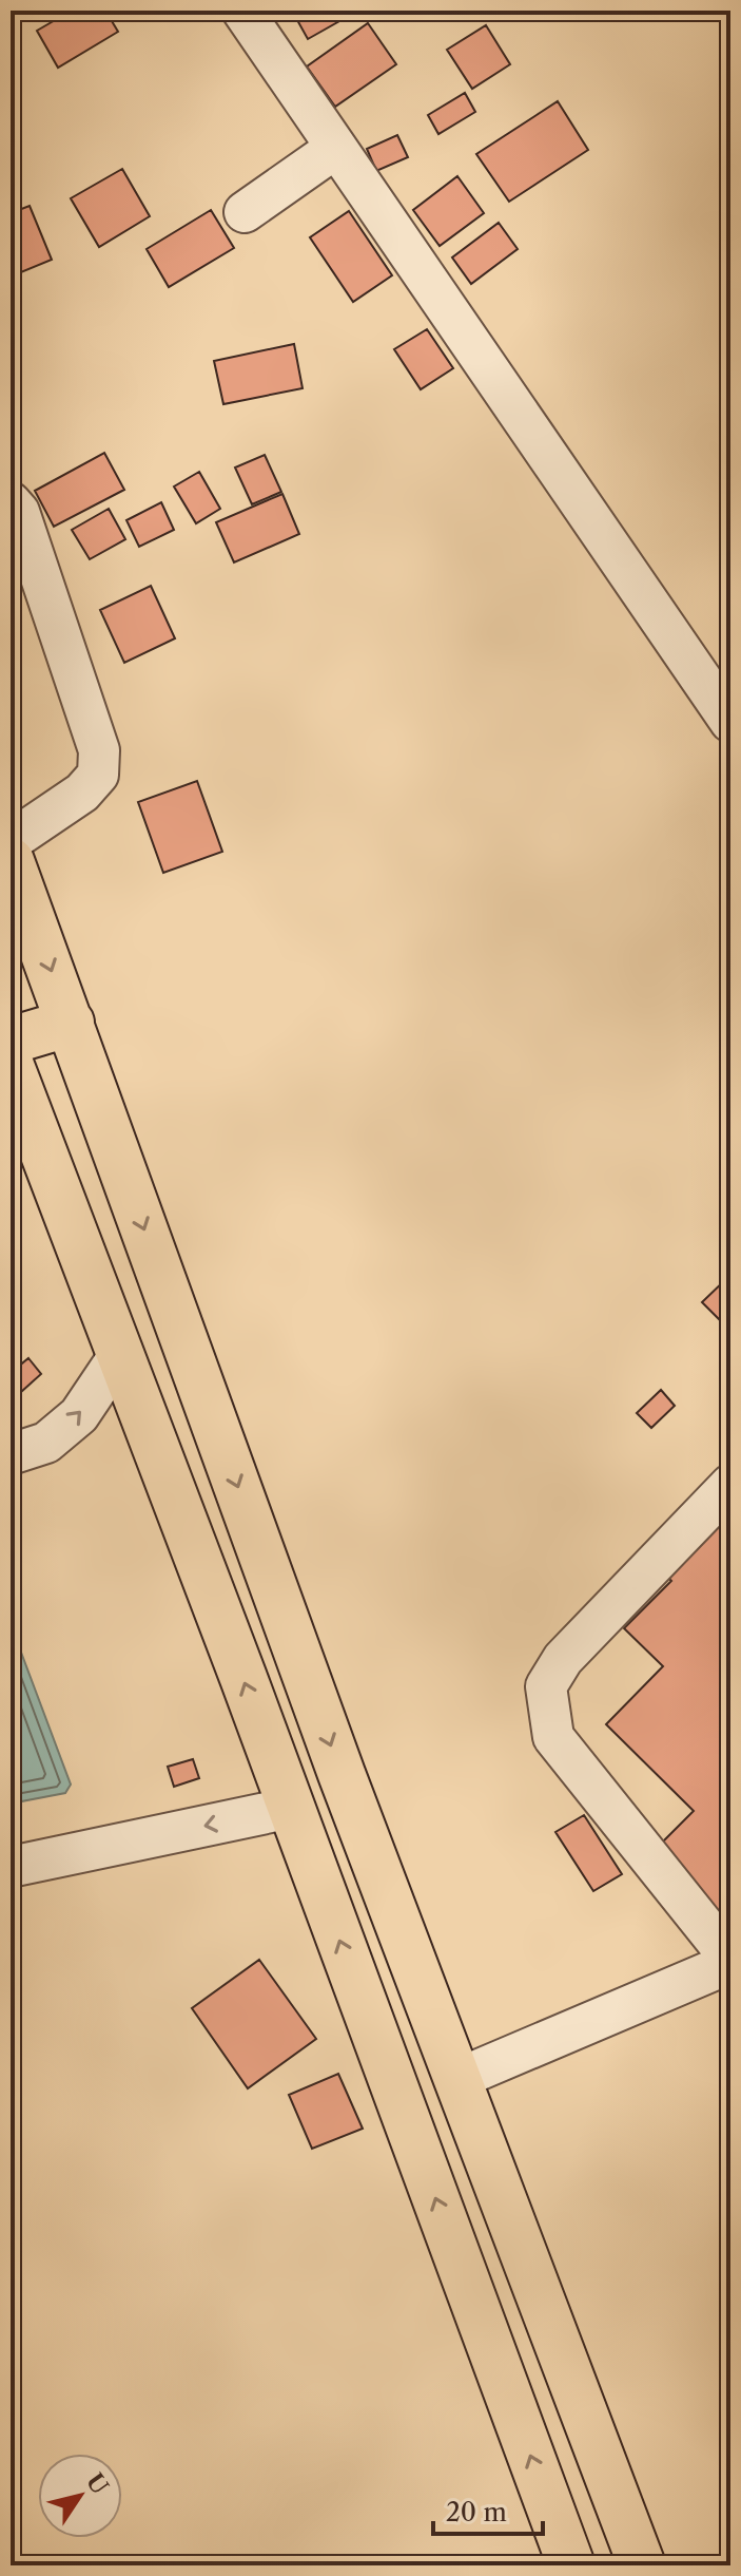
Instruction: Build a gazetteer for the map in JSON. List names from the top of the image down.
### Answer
{
  "scale_bar": "20 m",
  "north": "top right"
}
